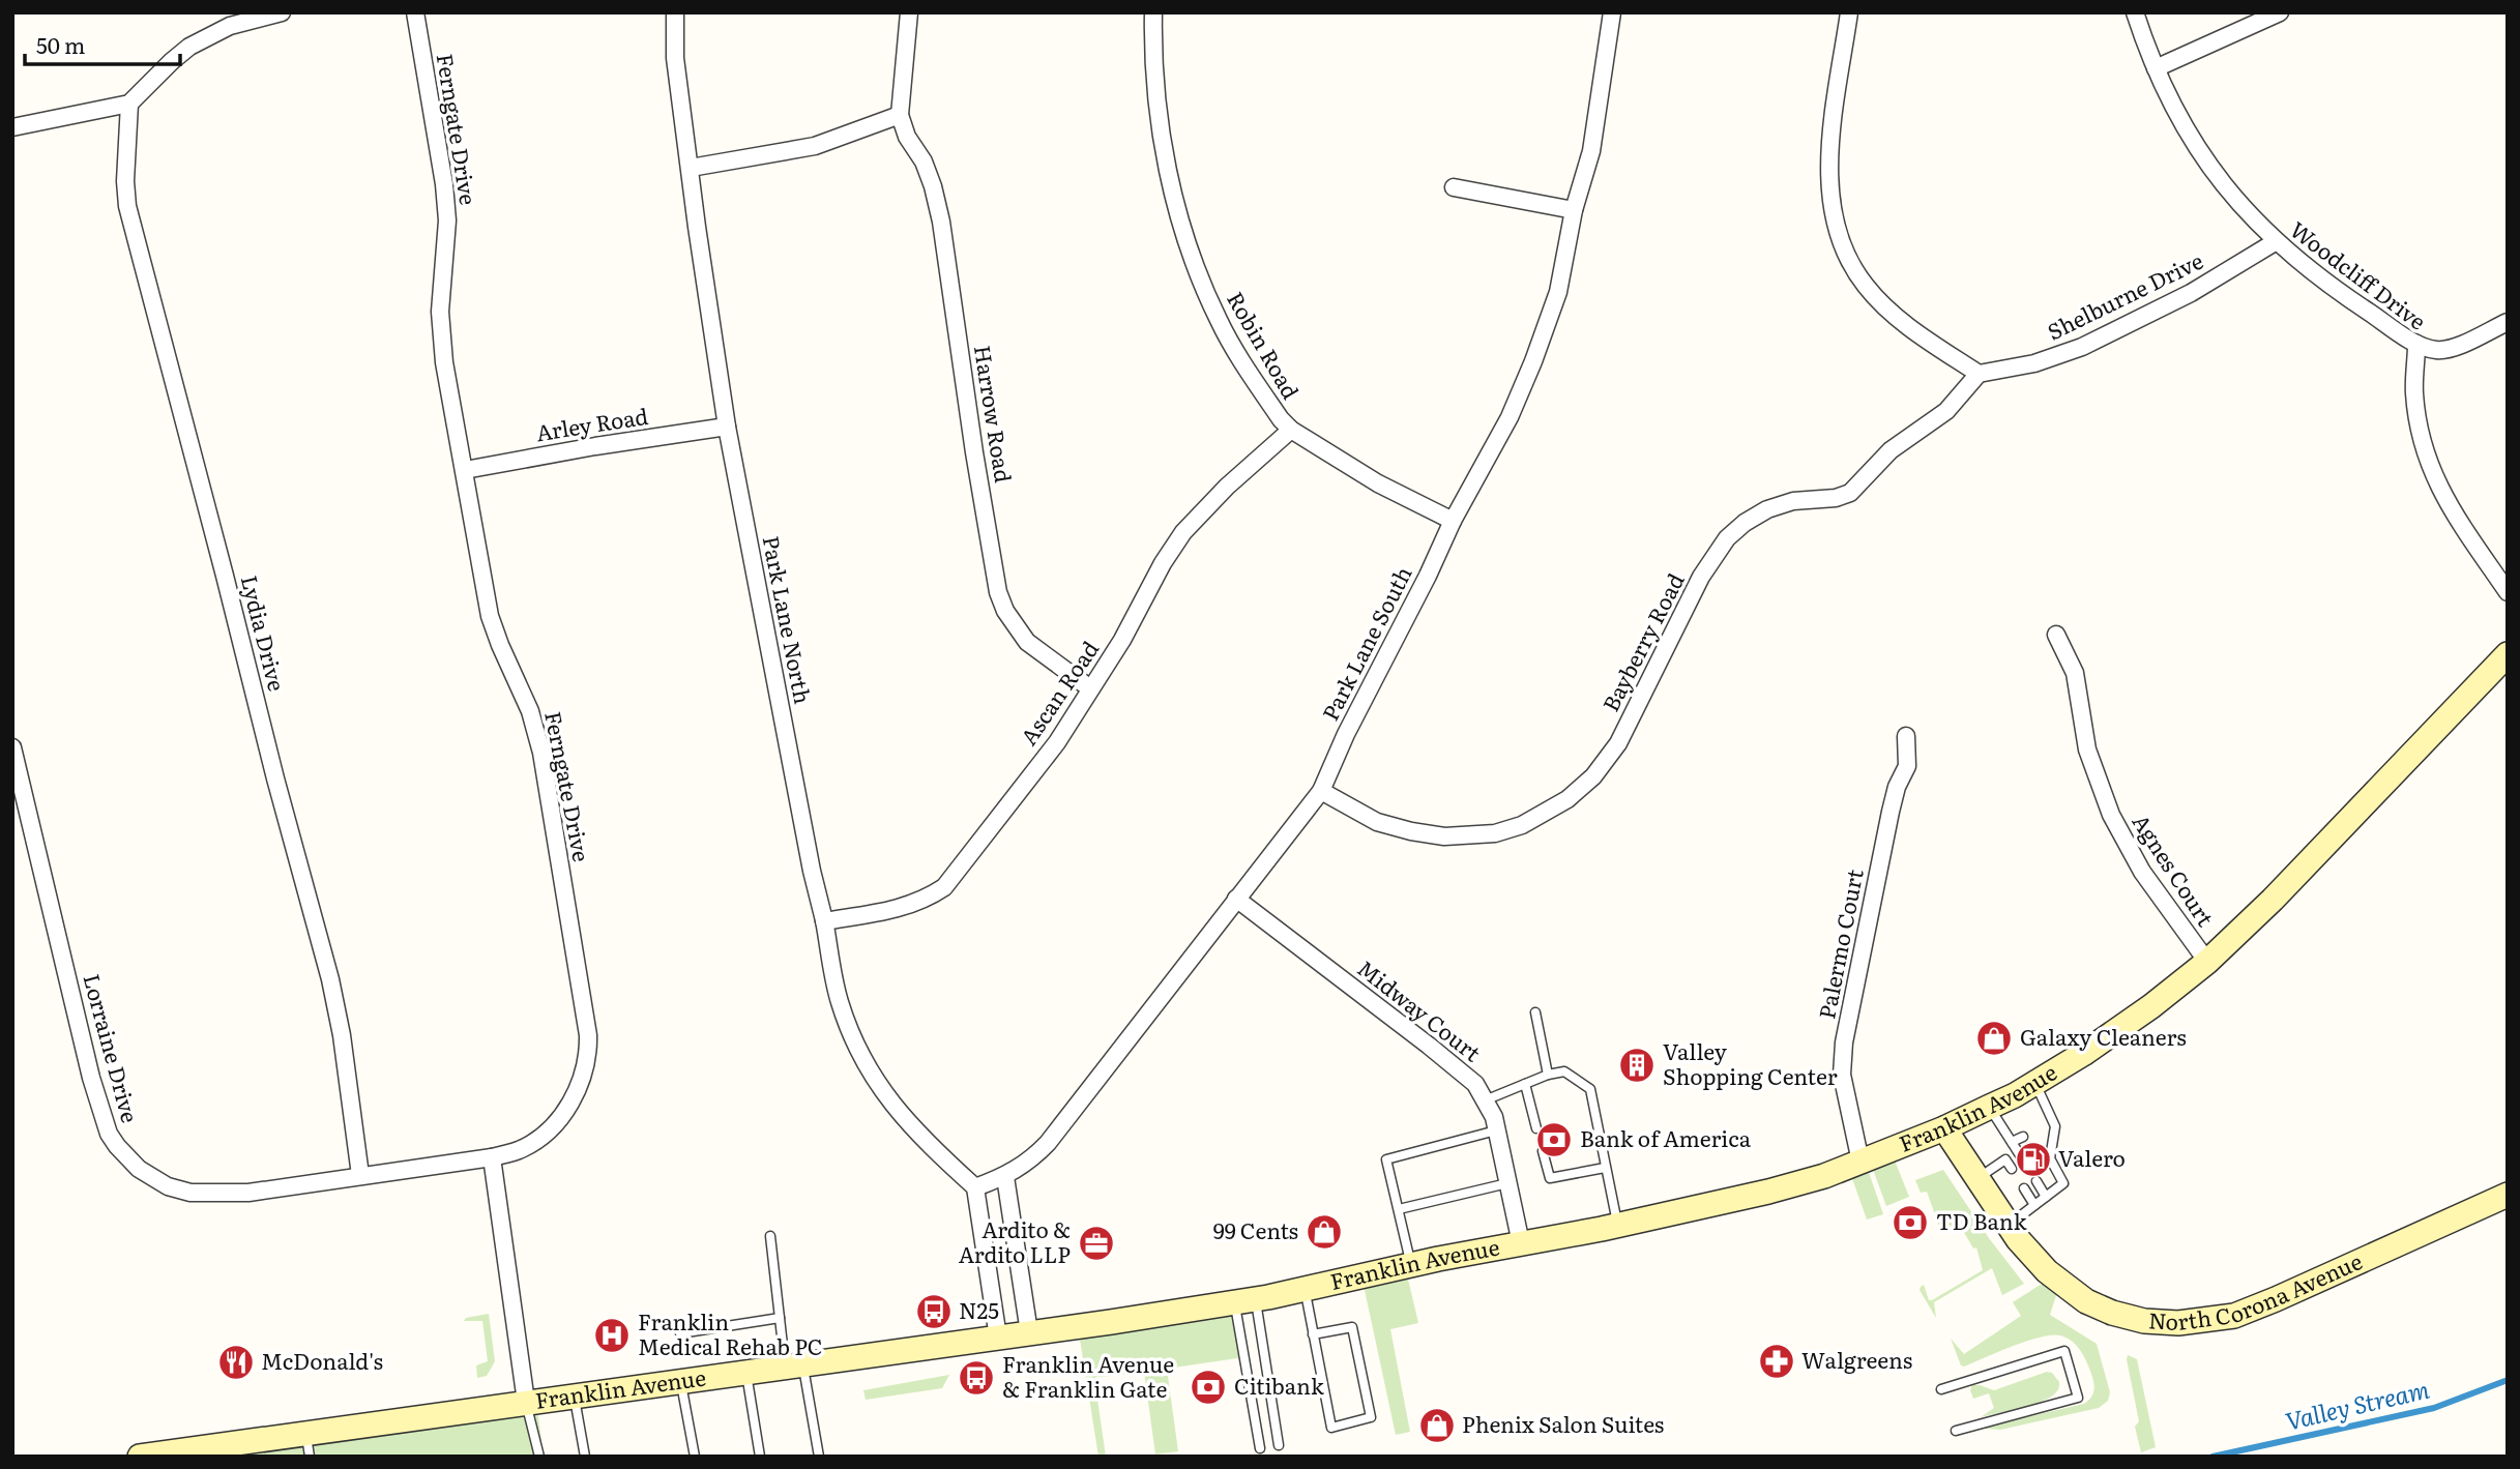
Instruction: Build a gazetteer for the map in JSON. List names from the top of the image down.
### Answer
{
  "streets": {
    "main road": ["Franklin Avenue", "North Corona Avenue"],
    "street": [
      "Ferngate Drive",
      "Woodcliff Drive",
      "Shelburne Drive",
      "Robin Road",
      "Harrow Road",
      "Arley Road",
      "Park Lane North",
      "Lydia Drive",
      "Bayberry Road",
      "Park Lane South",
      "Ascan Road",
      "Agnes Court",
      "Palermo Court",
      "Midway Court",
      "Lorraine Drive"
    ]
  },
  "crossings": [
    ["Ferngate Drive", "Arley Road"],
    ["Ferngate Drive", "Lorraine Drive"],
    ["Woodcliff Drive", "Shelburne Drive"],
    ["Shelburne Drive", "Bayberry Road"],
    ["Robin Road", "Park Lane South"],
    ["Robin Road", "Ascan Road"],
    ["Harrow Road", "Ascan Road"],
    ["Arley Road", "Park Lane North"],
    ["Park Lane North", "Park Lane South"],
    ["Park Lane North", "Ascan Road"],
    ["Lydia Drive", "Lorraine Drive"],
    ["Bayberry Road", "Park Lane South"],
    ["Park Lane South", "Midway Court"],
    ["Agnes Court", "Franklin Avenue"],
    ["Palermo Court", "Franklin Avenue"],
    ["Midway Court", "Franklin Avenue"],
    ["Franklin Avenue", "North Corona Avenue"]
  ],
  "water": ["Valley Stream"],
  "places": {
    "shop": ["Galaxy Cleaners", "99 Cents", "Phenix Salon Suites"],
    "building": ["Valley Shopping Center"],
    "bank": ["Bank of America", "TD Bank", "Citibank"],
    "fuel station": ["Valero"],
    "office": ["Ardito & Ardito LLP"],
    "bus stop": ["N25", "Franklin Avenue & Franklin Gate"],
    "hospital": ["Franklin Medical Rehab PC"],
    "pharmacy": ["Walgreens"],
    "restaurant": ["McDonald's"]
  },
  "scale_bar": "50 m"
}
